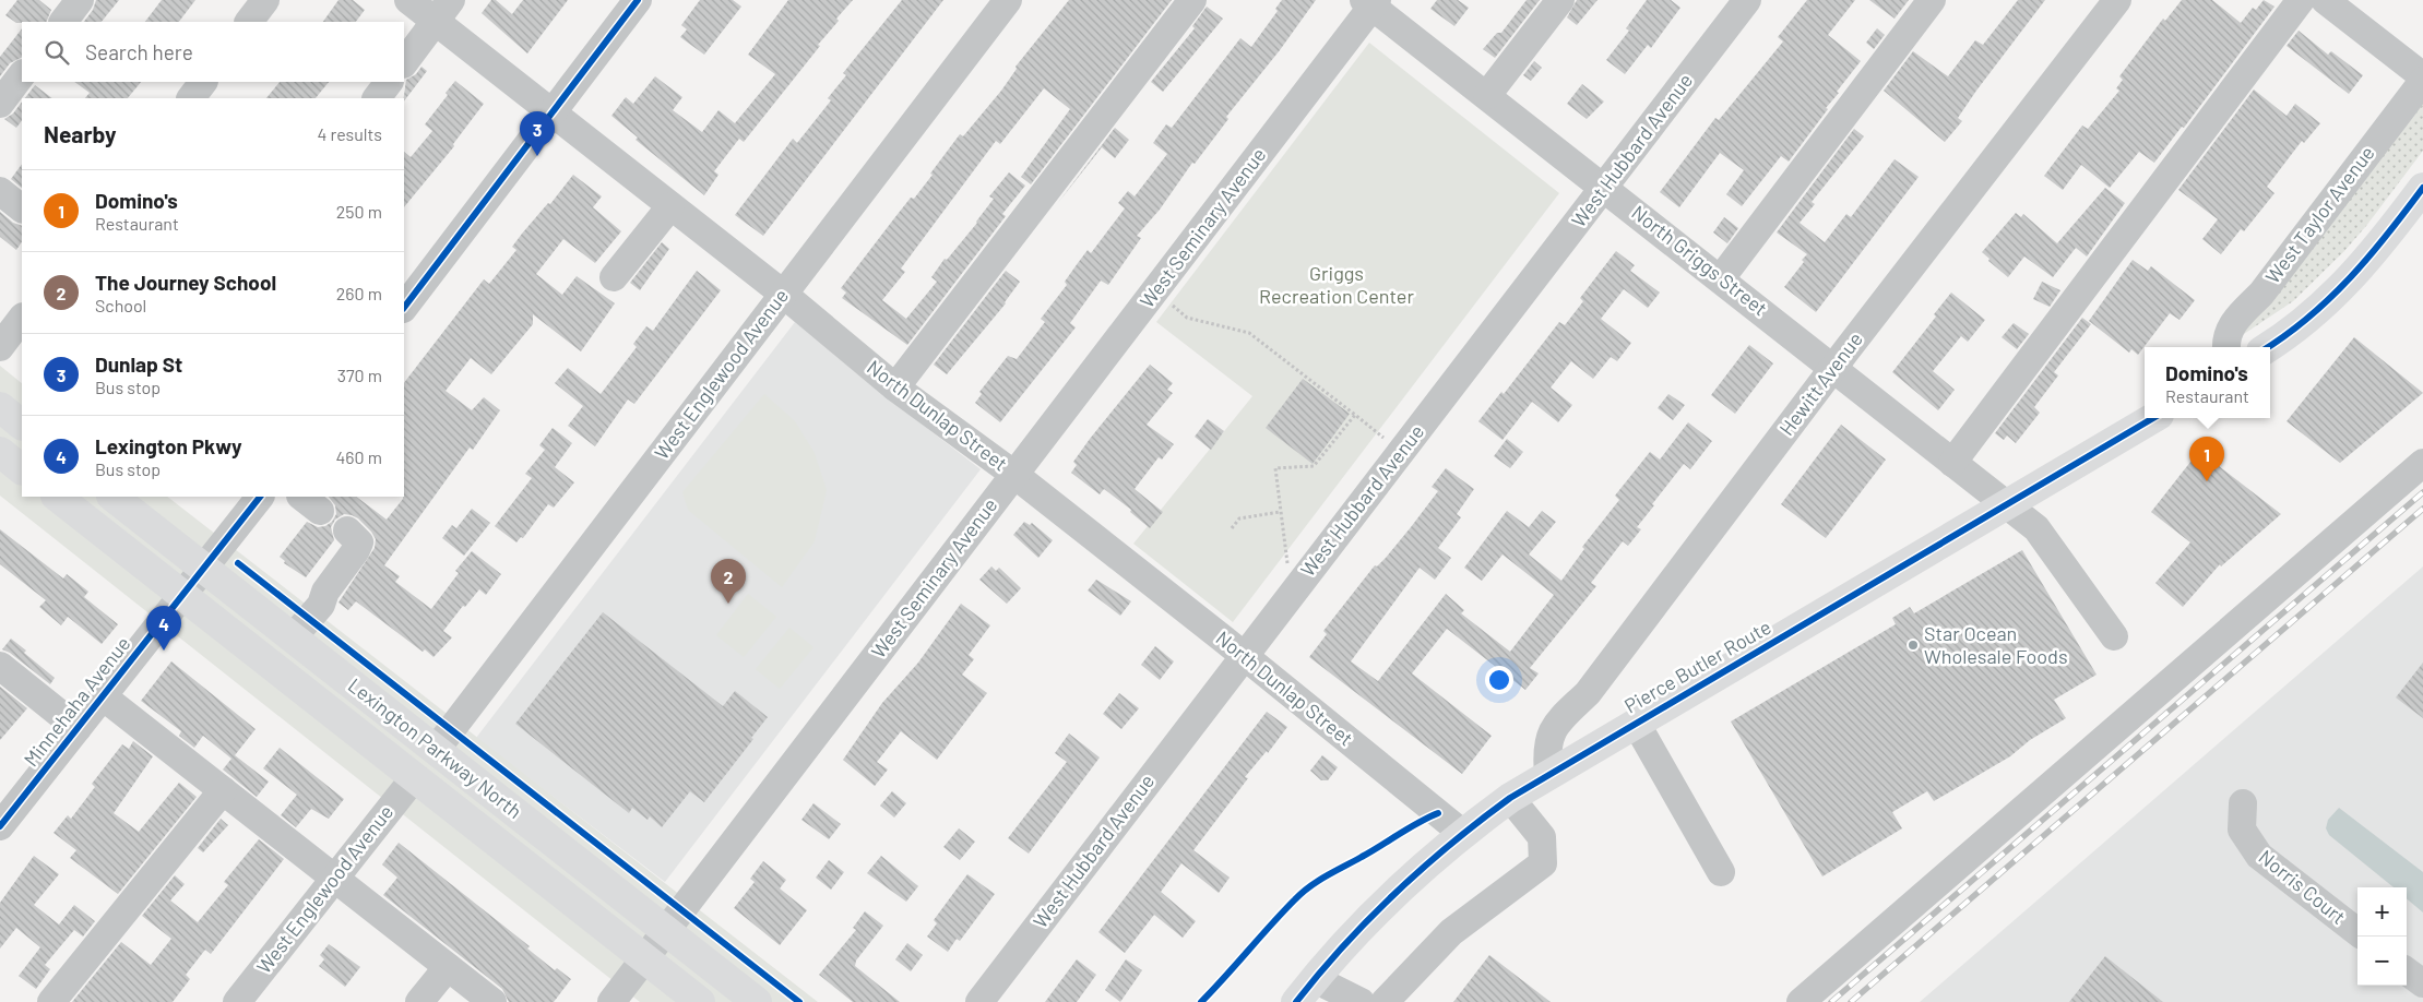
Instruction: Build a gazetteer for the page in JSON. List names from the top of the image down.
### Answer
{
  "streets": {
    "main road": ["Pierce Butler Route", "Lexington Parkway North"],
    "street": [
      "West Hubbard Avenue",
      "West Taylor Avenue",
      "West Seminary Avenue",
      "North Griggs Street",
      "West Englewood Avenue",
      "Hewitt Avenue",
      "North Dunlap Street",
      "Minnehaha Avenue",
      "Norris Court"
    ]
  },
  "crossings": [
    ["West Hubbard Avenue", "North Griggs Street"],
    ["West Hubbard Avenue", "North Dunlap Street"],
    ["West Seminary Avenue", "North Griggs Street"],
    ["West Seminary Avenue", "North Dunlap Street"],
    ["West Seminary Avenue", "Lexington Parkway North"],
    ["North Griggs Street", "Hewitt Avenue"],
    ["North Griggs Street", "Pierce Butler Route"],
    ["West Englewood Avenue", "North Dunlap Street"],
    ["West Englewood Avenue", "Lexington Parkway North"],
    ["Hewitt Avenue", "Pierce Butler Route"],
    ["North Dunlap Street", "Pierce Butler Route"],
    ["Minnehaha Avenue", "Lexington Parkway North"]
  ],
  "parks": ["Griggs Recreation Center"],
  "places": ["Star Ocean Wholesale Foods"],
  "page": {
    "search": "Search here",
    "heading": ["Nearby", "4 results"],
    "pins": [
      "3",
      "1",
      "2",
      "4"
    ],
    "list": [
      {
        "mark": "1",
        "name": "Domino's",
        "note": "Restaurant",
        "value": "250 m"
      },
      {
        "mark": "2",
        "name": "The Journey School",
        "note": "School",
        "value": "260 m"
      },
      {
        "mark": "3",
        "name": "Dunlap St",
        "note": "Bus stop",
        "value": "370 m"
      },
      {
        "mark": "4",
        "name": "Lexington Pkwy",
        "note": "Bus stop",
        "value": "460 m"
      }
    ],
    "popup": ["Domino's", "Restaurant"],
    "map_buttons": ["+", "−"]
  }
}
